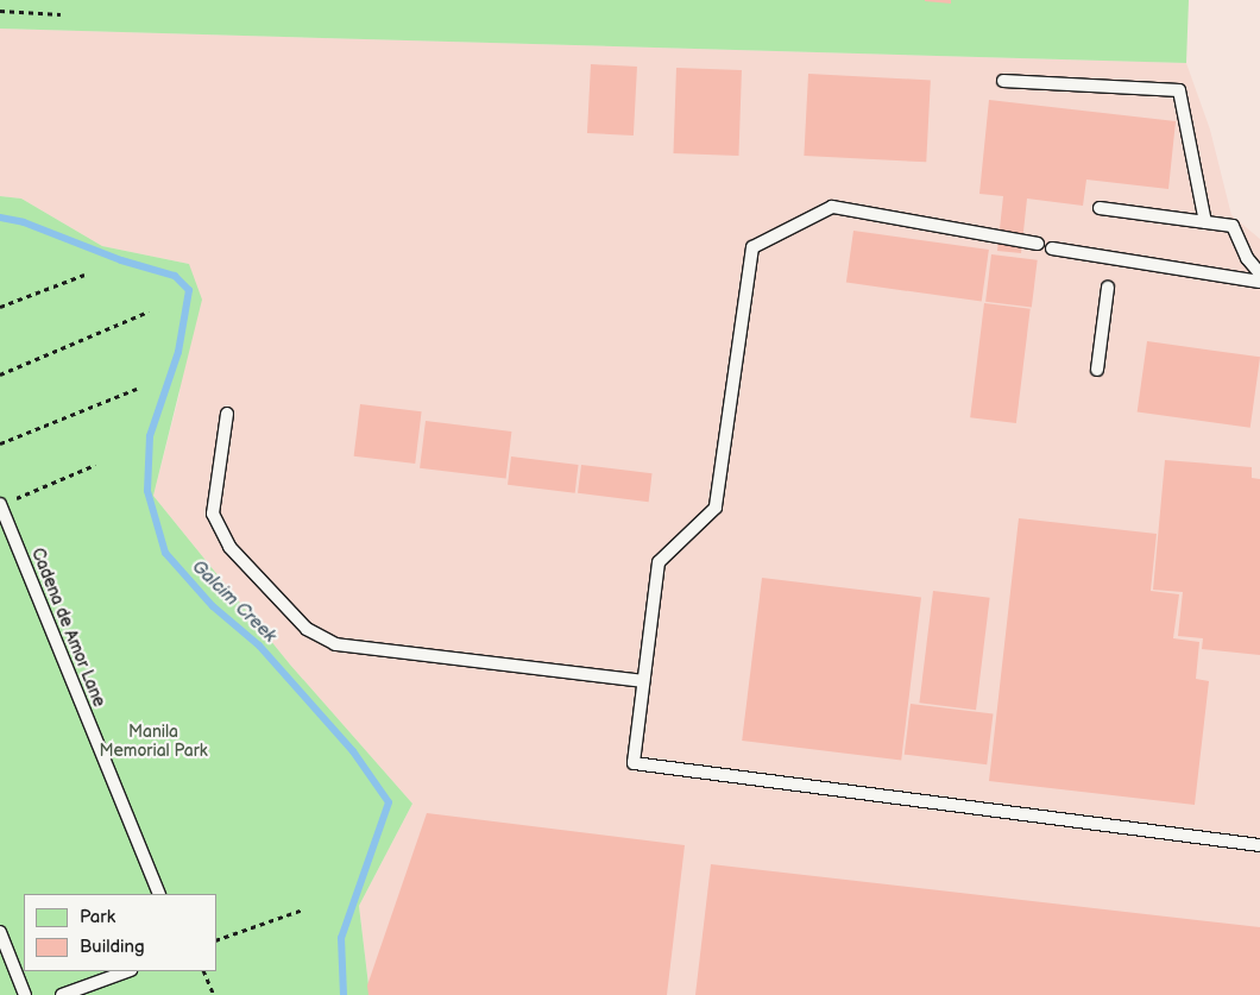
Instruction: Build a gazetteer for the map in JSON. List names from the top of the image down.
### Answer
{
  "streets": {
    "lane": ["Cadena de Amor Lane"]
  },
  "water": ["Galcim Creek"],
  "parks": ["Manila Memorial Park"],
  "legend": ["Park", "Building"]
}
